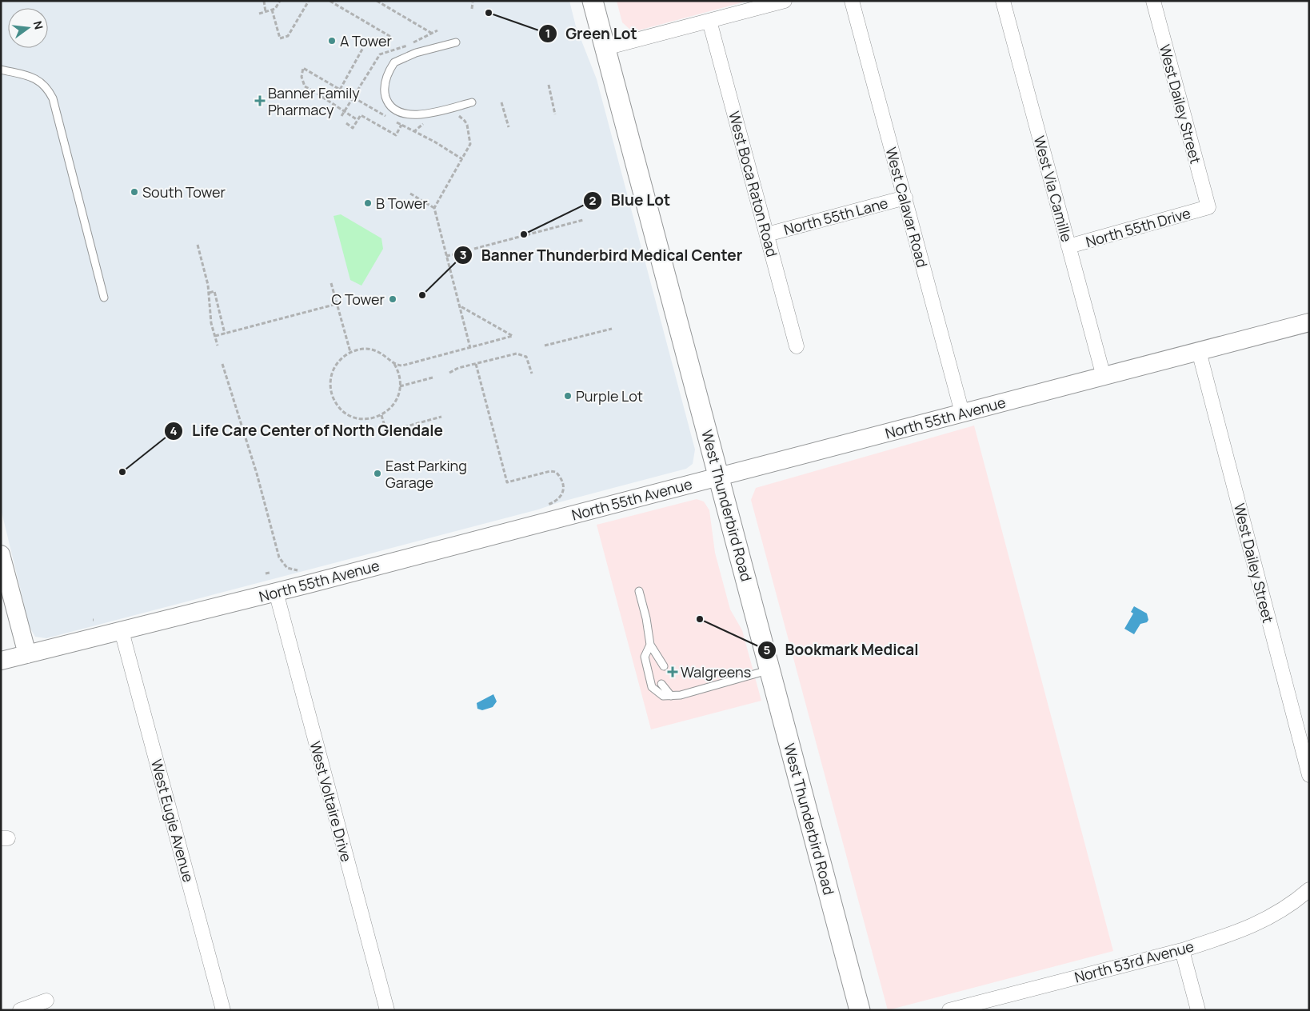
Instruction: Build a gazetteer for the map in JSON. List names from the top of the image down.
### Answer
{
  "streets": {
    "main road": ["West Thunderbird Road"],
    "street": [
      "West Dailey Street",
      "West Boca Raton Road",
      "West Via Camille",
      "West Calavar Road",
      "North 55th Lane",
      "North 55th Drive",
      "North 55th Avenue",
      "West Voltaire Drive",
      "West Eugie Avenue",
      "North 53rd Avenue"
    ]
  },
  "crossings": [
    ["West Dailey Street", "North 55th Drive"],
    ["West Dailey Street", "North 55th Avenue"],
    ["West Boca Raton Road", "North 55th Lane"],
    ["West Via Camille", "North 55th Drive"],
    ["West Via Camille", "North 55th Avenue"],
    ["West Calavar Road", "North 55th Lane"],
    ["West Calavar Road", "North 55th Avenue"],
    ["North 55th Avenue", "West Thunderbird Road"],
    ["North 55th Avenue", "West Voltaire Drive"],
    ["North 55th Avenue", "West Eugie Avenue"]
  ],
  "places": {
    "other": [
      "Green Lot",
      "A Tower",
      "South Tower",
      "B Tower",
      "Blue Lot",
      "Banner Thunderbird Medical Center",
      "C Tower",
      "Purple Lot",
      "Life Care Center of North Glendale",
      "East Parking Garage",
      "Bookmark Medical"
    ],
    "health": ["Banner Family Pharmacy", "Walgreens"]
  },
  "north": "right"
}
